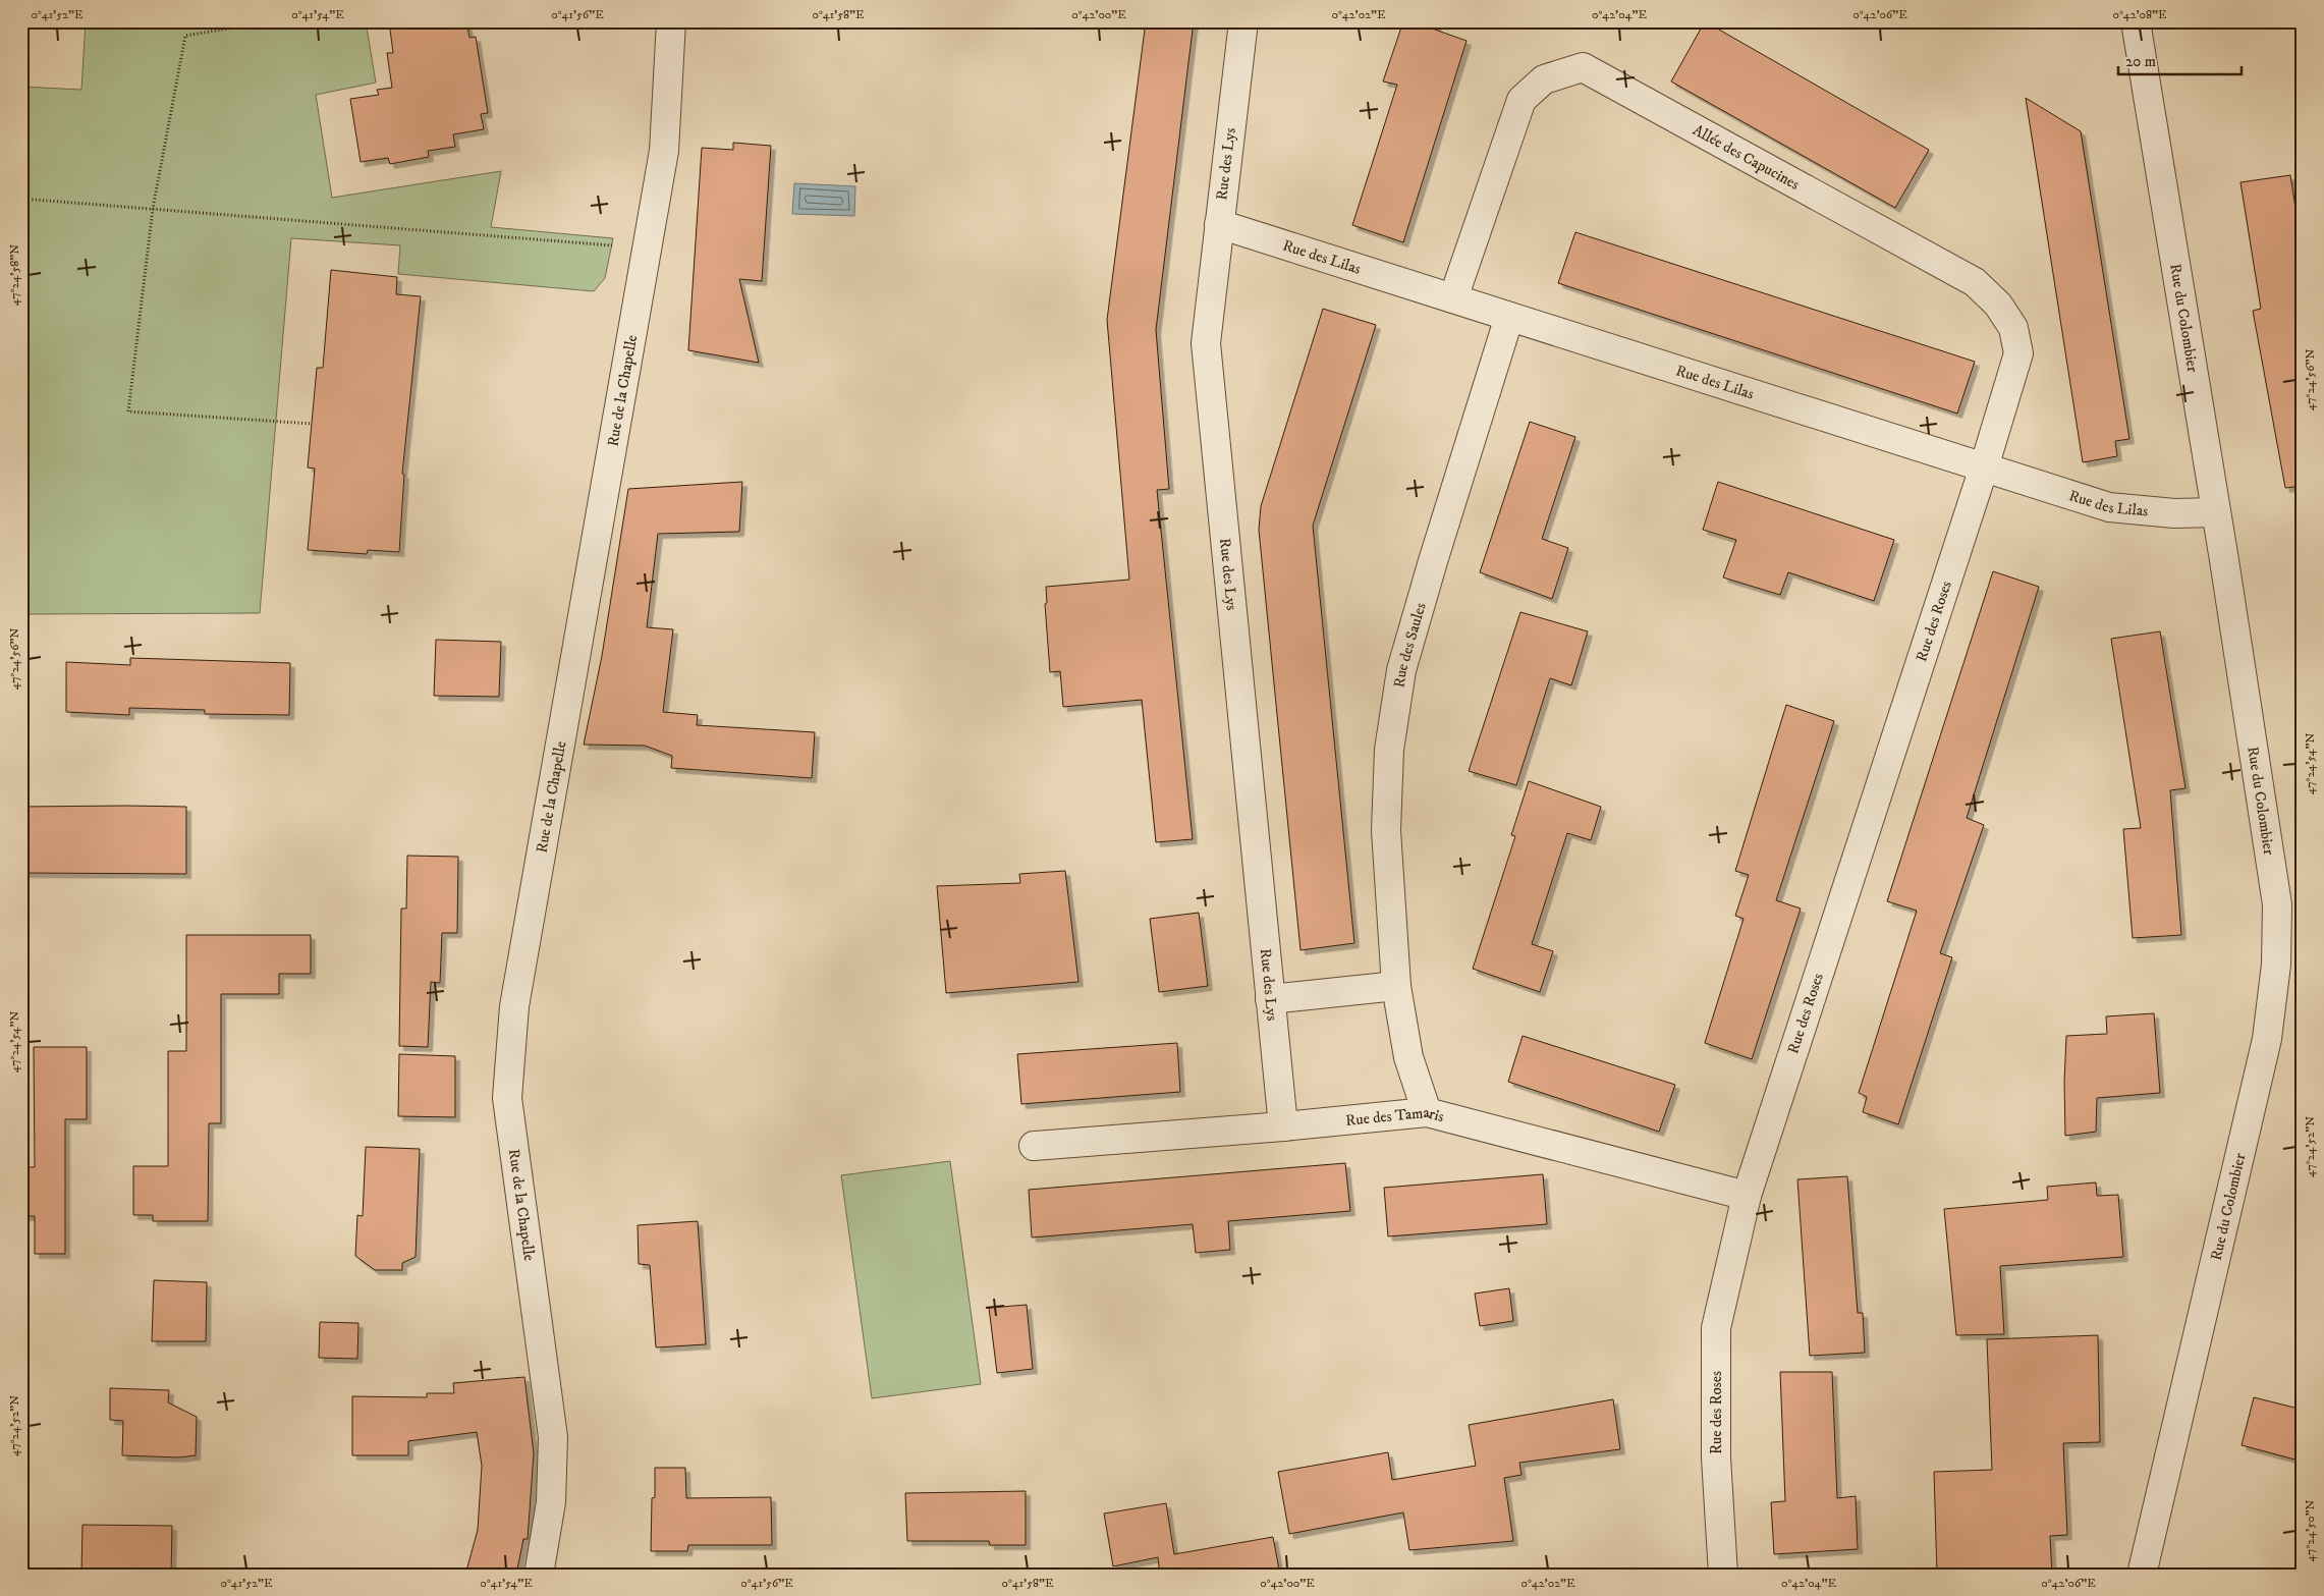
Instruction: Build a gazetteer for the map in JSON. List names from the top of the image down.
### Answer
{
  "streets": {
    "street": [
      "Allée des Capucines",
      "Rue des Lys",
      "Rue des Lilas",
      "Rue du Colombier",
      "Rue de la Chapelle",
      "Rue des Roses",
      "Rue des Saules",
      "Rue des Tamaris"
    ]
  },
  "crossings": [
    ["Allée des Capucines", "Rue des Lilas"],
    ["Allée des Capucines", "Rue des Roses"],
    ["Rue des Lys", "Rue des Lilas"],
    ["Rue des Lys", "Rue des Tamaris"],
    ["Rue des Lilas", "Rue du Colombier"],
    ["Rue des Lilas", "Rue des Roses"],
    ["Rue des Lilas", "Rue des Saules"],
    ["Rue des Roses", "Rue des Tamaris"],
    ["Rue des Saules", "Rue des Tamaris"]
  ],
  "scale_bar": "20 m",
  "coordinates": [
    "0°41'52\"E",
    "0°41'54\"E",
    "0°41'56\"E",
    "0°41'58\"E",
    "0°42'00\"E",
    "0°42'02\"E",
    "0°42'04\"E",
    "0°42'06\"E",
    "0°42'08\"E",
    "47°24'58\"N",
    "47°24'56\"N",
    "47°24'54\"N",
    "47°24'52\"N",
    "47°24'50\"N"
  ]
}
